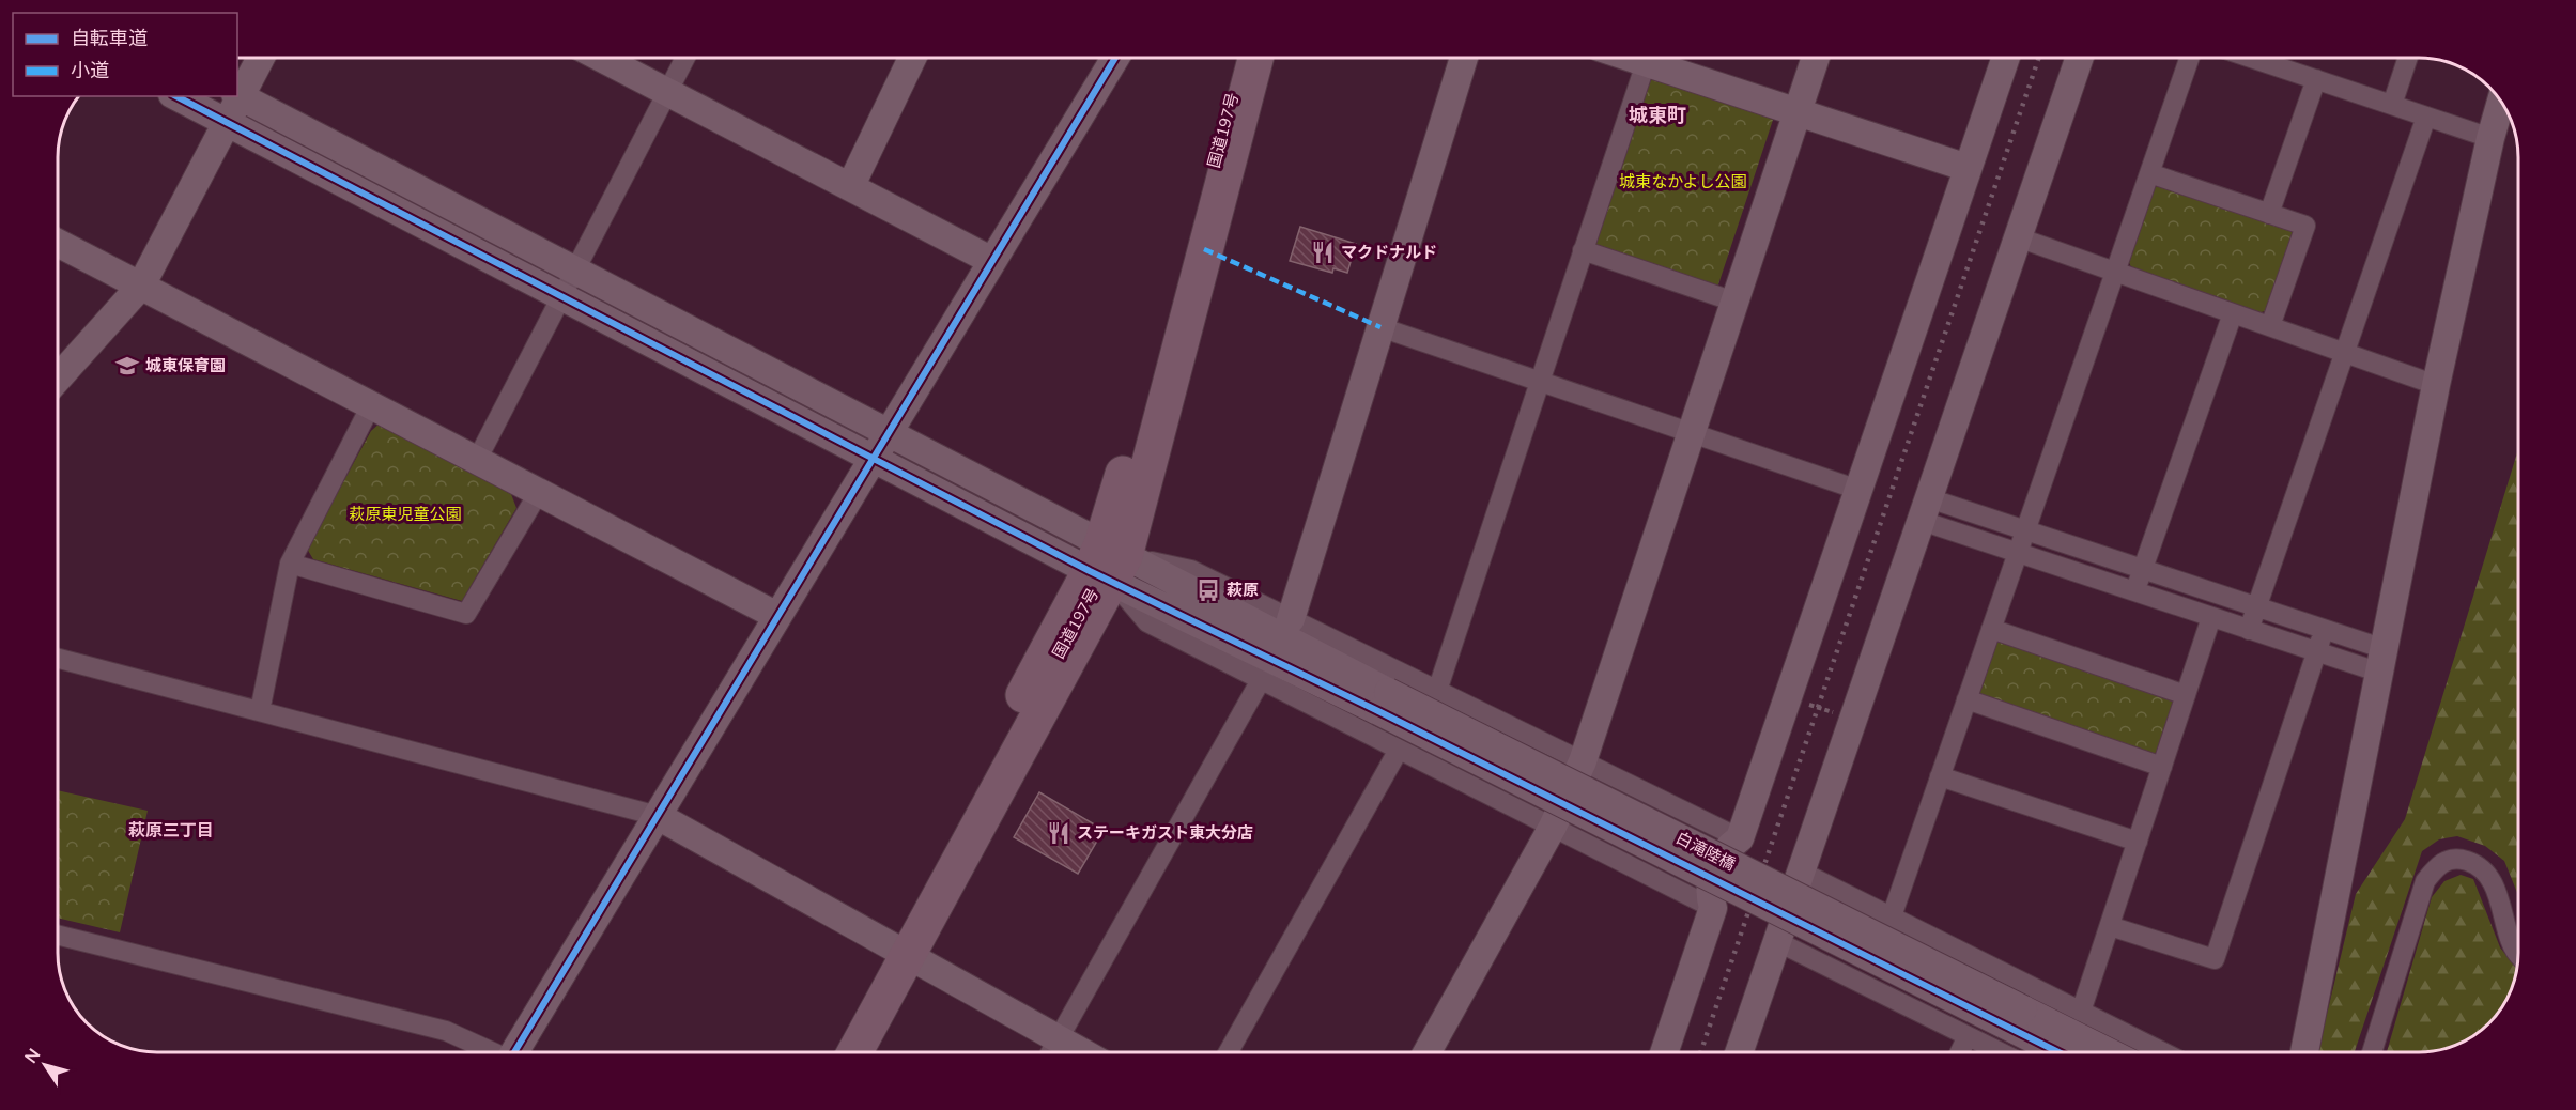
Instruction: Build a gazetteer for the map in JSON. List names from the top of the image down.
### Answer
{
  "streets": {
    "highway": ["国道197号"],
    "street": ["白滝陸橋"]
  },
  "crossings": [
    ["国道197号", "白滝陸橋"]
  ],
  "districts": ["城東町", "萩原三丁目"],
  "parks": ["城東なかよし公園", "萩原東児童公園"],
  "places": {
    "restaurant": ["マクドナルド", "ステーキガスト東大分店"],
    "school or university": ["城東保育園"],
    "bus stop": ["萩原"]
  },
  "legend": ["自転車道", "小道"],
  "north": "top left"
}
